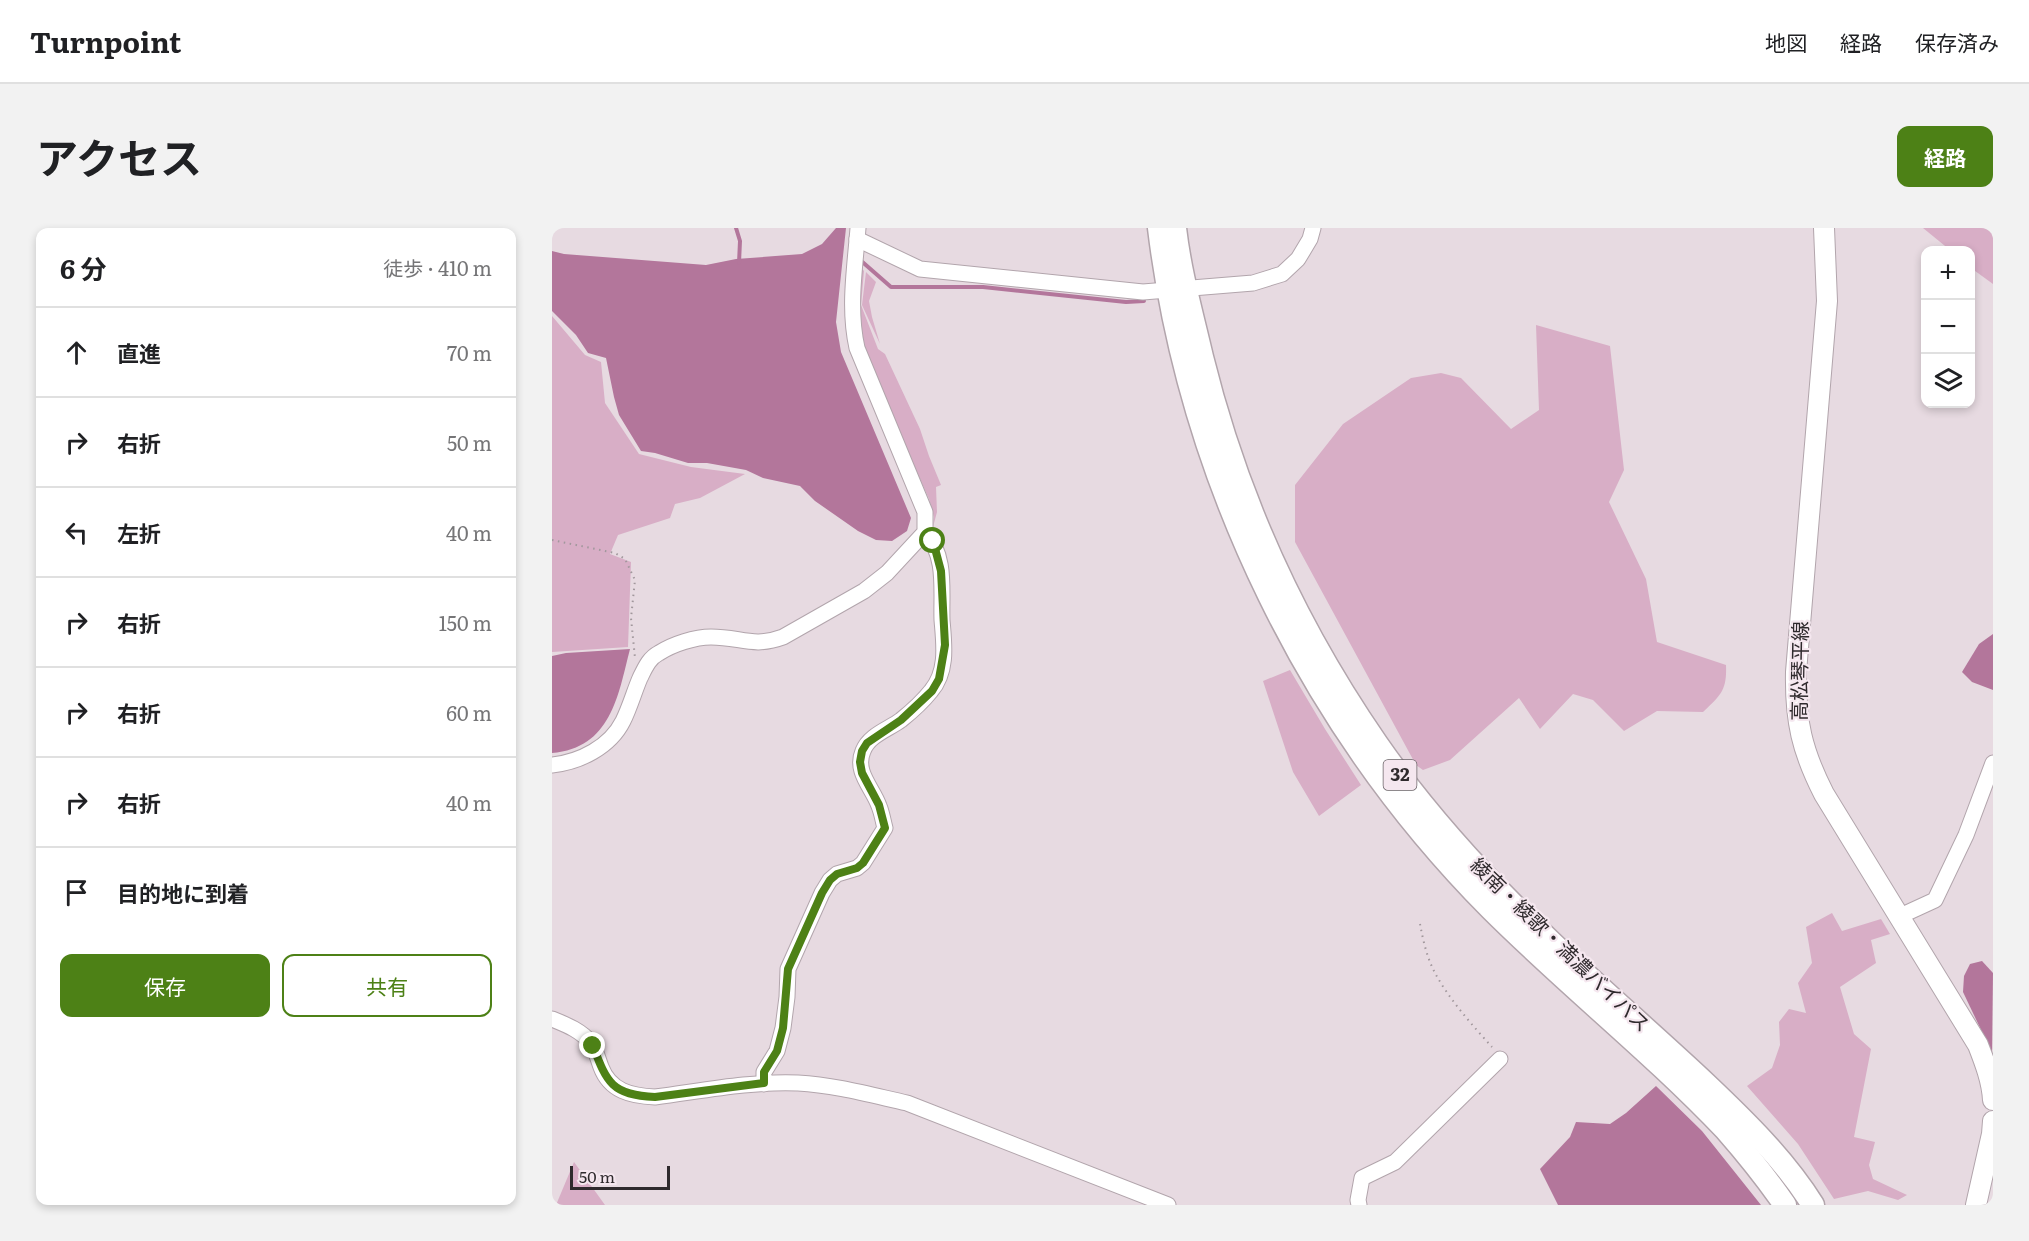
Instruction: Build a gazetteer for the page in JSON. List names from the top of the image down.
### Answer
{
  "streets": {
    "highway": ["32", "綾南・綾歌・満濃バイパス"],
    "main road": ["高松琴平線"]
  },
  "scale_bar": "50 m",
  "page": {
    "header": "Turnpoint",
    "nav": ["地図", "経路", "保存済み"],
    "title": "アクセス",
    "buttons": [
      "経路",
      ["保存", "共有"]
    ],
    "heading": ["6 分", "徒歩 · 410 m"],
    "map_buttons": ["+", "−"],
    "list": [
      ["直進", "70 m"],
      ["右折", "50 m"],
      ["左折", "40 m"],
      ["右折", "150 m"],
      ["右折", "60 m"],
      ["右折", "40 m"],
      "目的地に到着"
    ],
    "scale": "50 m"
  }
}
